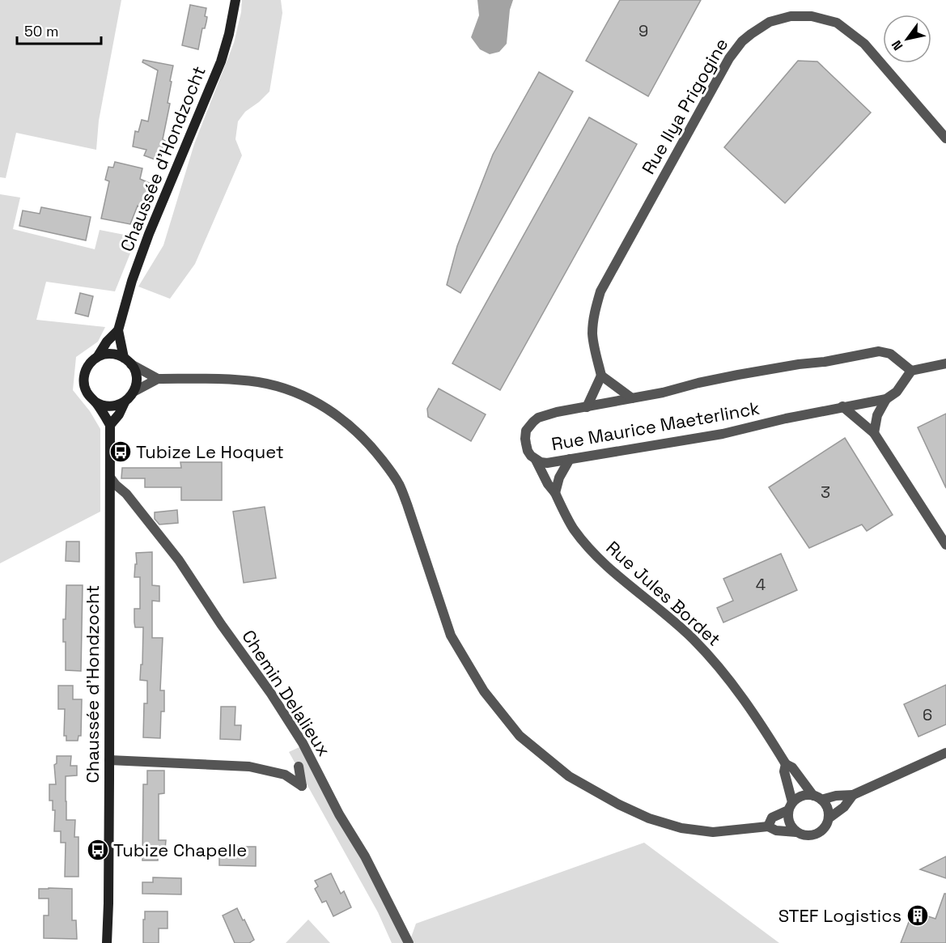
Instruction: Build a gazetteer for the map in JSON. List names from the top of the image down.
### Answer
{
  "streets": {
    "main road": ["Chaussée d'Hondzocht"],
    "street": [
      "Rue Ilya Prigogine",
      "Rue Maurice Maeterlinck",
      "Rue Jules Bordet",
      "Chemin Delalieux"
    ]
  },
  "crossings": [
    ["Chaussée d'Hondzocht", "Chemin Delalieux"],
    ["Rue Maurice Maeterlinck", "Rue Jules Bordet"]
  ],
  "places": {
    "bus stop": ["Tubize Le Hoquet", "Tubize Chapelle"],
    "building": ["STEF Logistics"]
  },
  "house_numbers": [
    "9",
    "3",
    "4",
    "6"
  ],
  "scale_bar": "50 m",
  "north": "bottom left"
}
